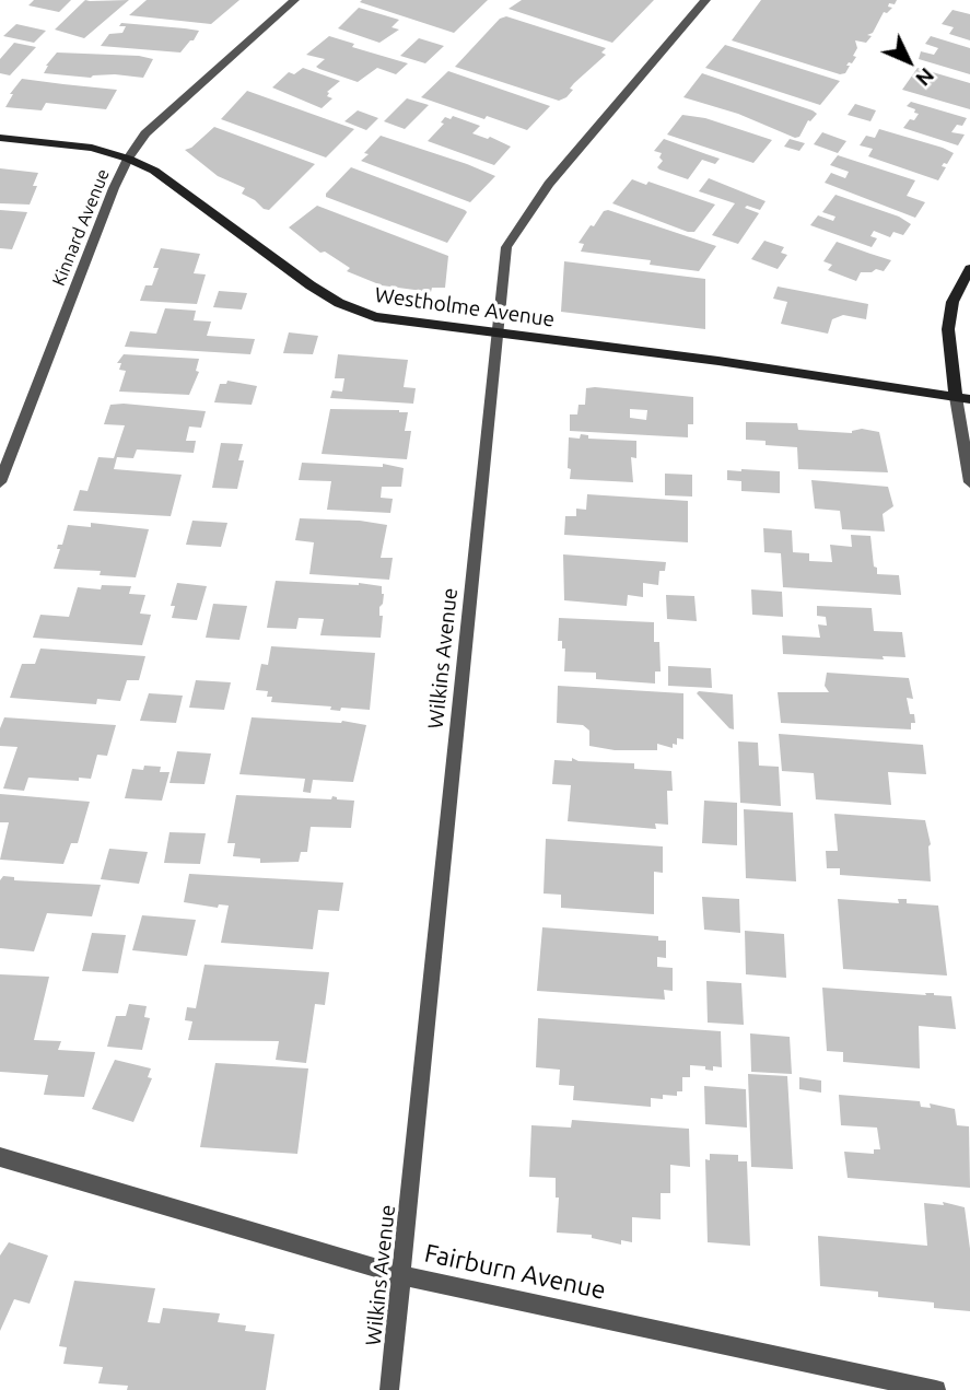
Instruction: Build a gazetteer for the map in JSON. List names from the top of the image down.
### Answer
{
  "streets": {
    "street": [
      "Kinnard Avenue",
      "Westholme Avenue",
      "Wilkins Avenue",
      "Fairburn Avenue"
    ]
  },
  "crossings": [
    ["Kinnard Avenue", "Westholme Avenue"],
    ["Westholme Avenue", "Wilkins Avenue"],
    ["Wilkins Avenue", "Fairburn Avenue"]
  ],
  "north": "bottom right"
}
